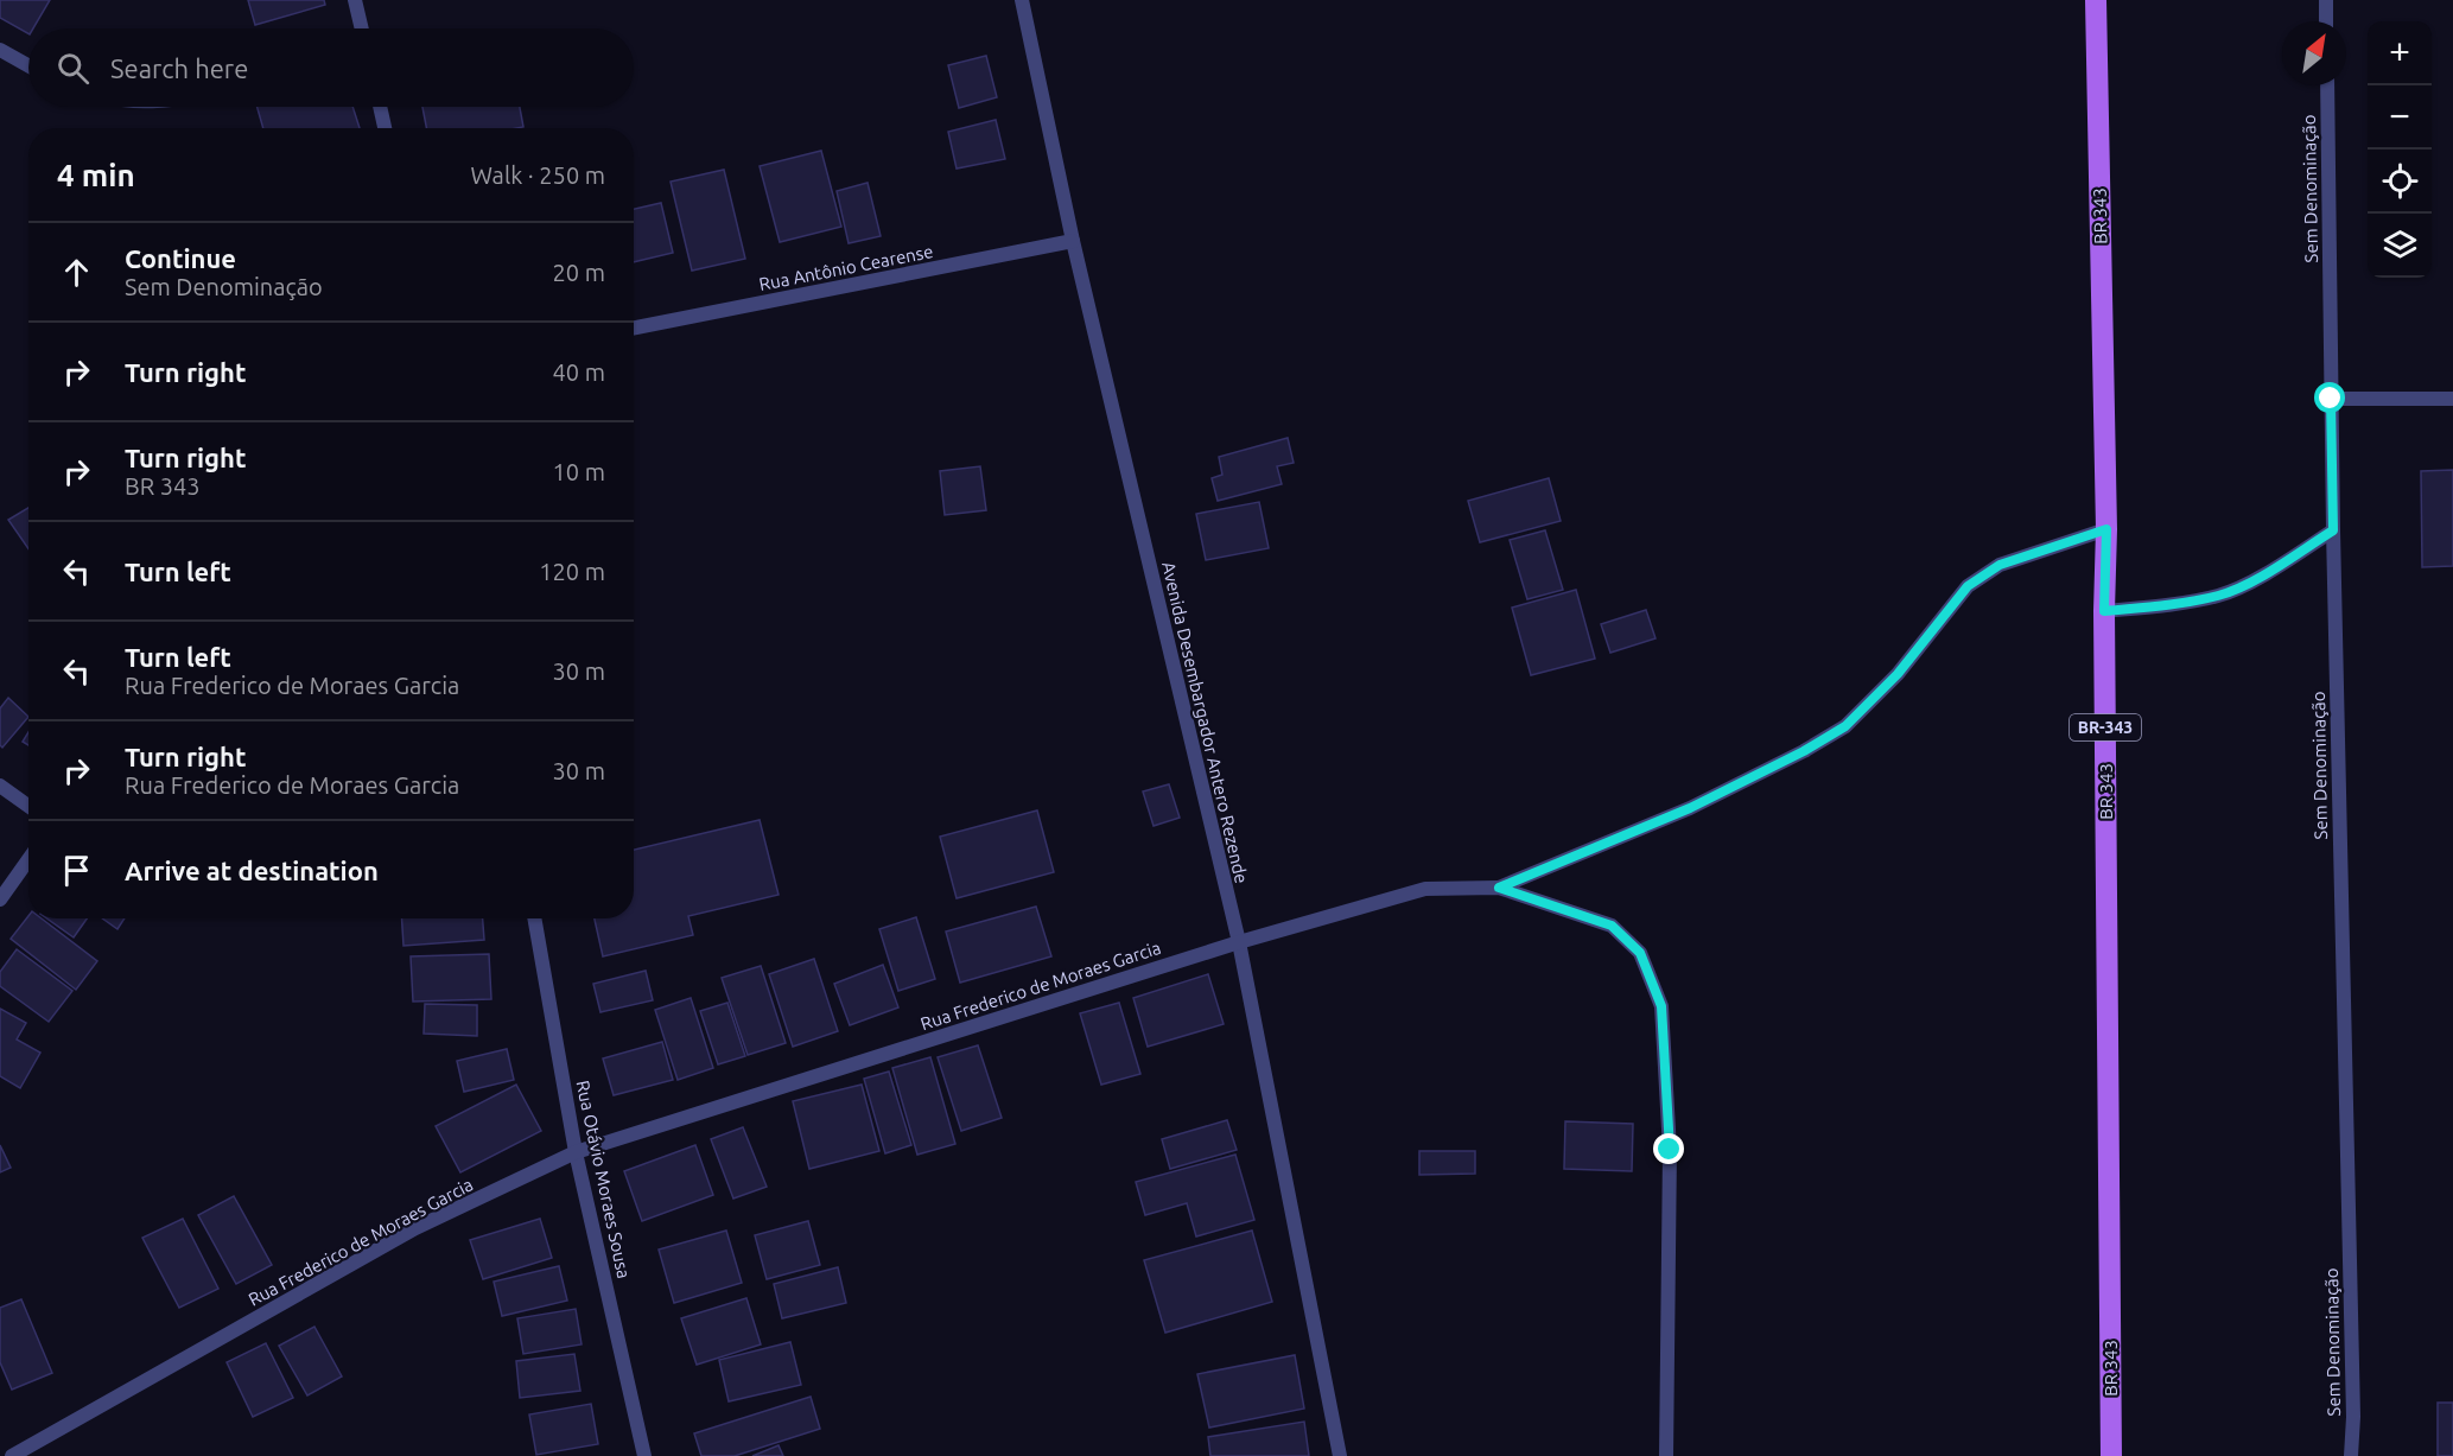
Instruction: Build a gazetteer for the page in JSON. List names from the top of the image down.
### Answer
{
  "streets": {
    "main road": ["BR 343", "BR-343"],
    "street": [
      "Sem Denominação",
      "Rua Antônio Cearense",
      "Avenida Desembargador Antero Rezende",
      "Rua Frederico de Moraes Garcia",
      "Rua Otávio Moraes Sousa"
    ]
  },
  "crossings": [
    ["Rua Antônio Cearense", "Avenida Desembargador Antero Rezende"],
    ["Avenida Desembargador Antero Rezende", "Rua Frederico de Moraes Garcia"],
    ["Rua Frederico de Moraes Garcia", "Rua Otávio Moraes Sousa"]
  ],
  "north": "top right",
  "page": {
    "map_buttons": ["+", "−"],
    "search": "Search here",
    "heading": ["4 min", "Walk · 250 m"],
    "list": [
      ["Continue", "Sem Denominação", "20 m"],
      ["Turn right", "40 m"],
      ["Turn right", "BR 343", "10 m"],
      ["Turn left", "120 m"],
      ["Turn left", "Rua Frederico de Moraes Garcia", "30 m"],
      ["Turn right", "Rua Frederico de Moraes Garcia", "30 m"],
      "Arrive at destination"
    ]
  }
}
